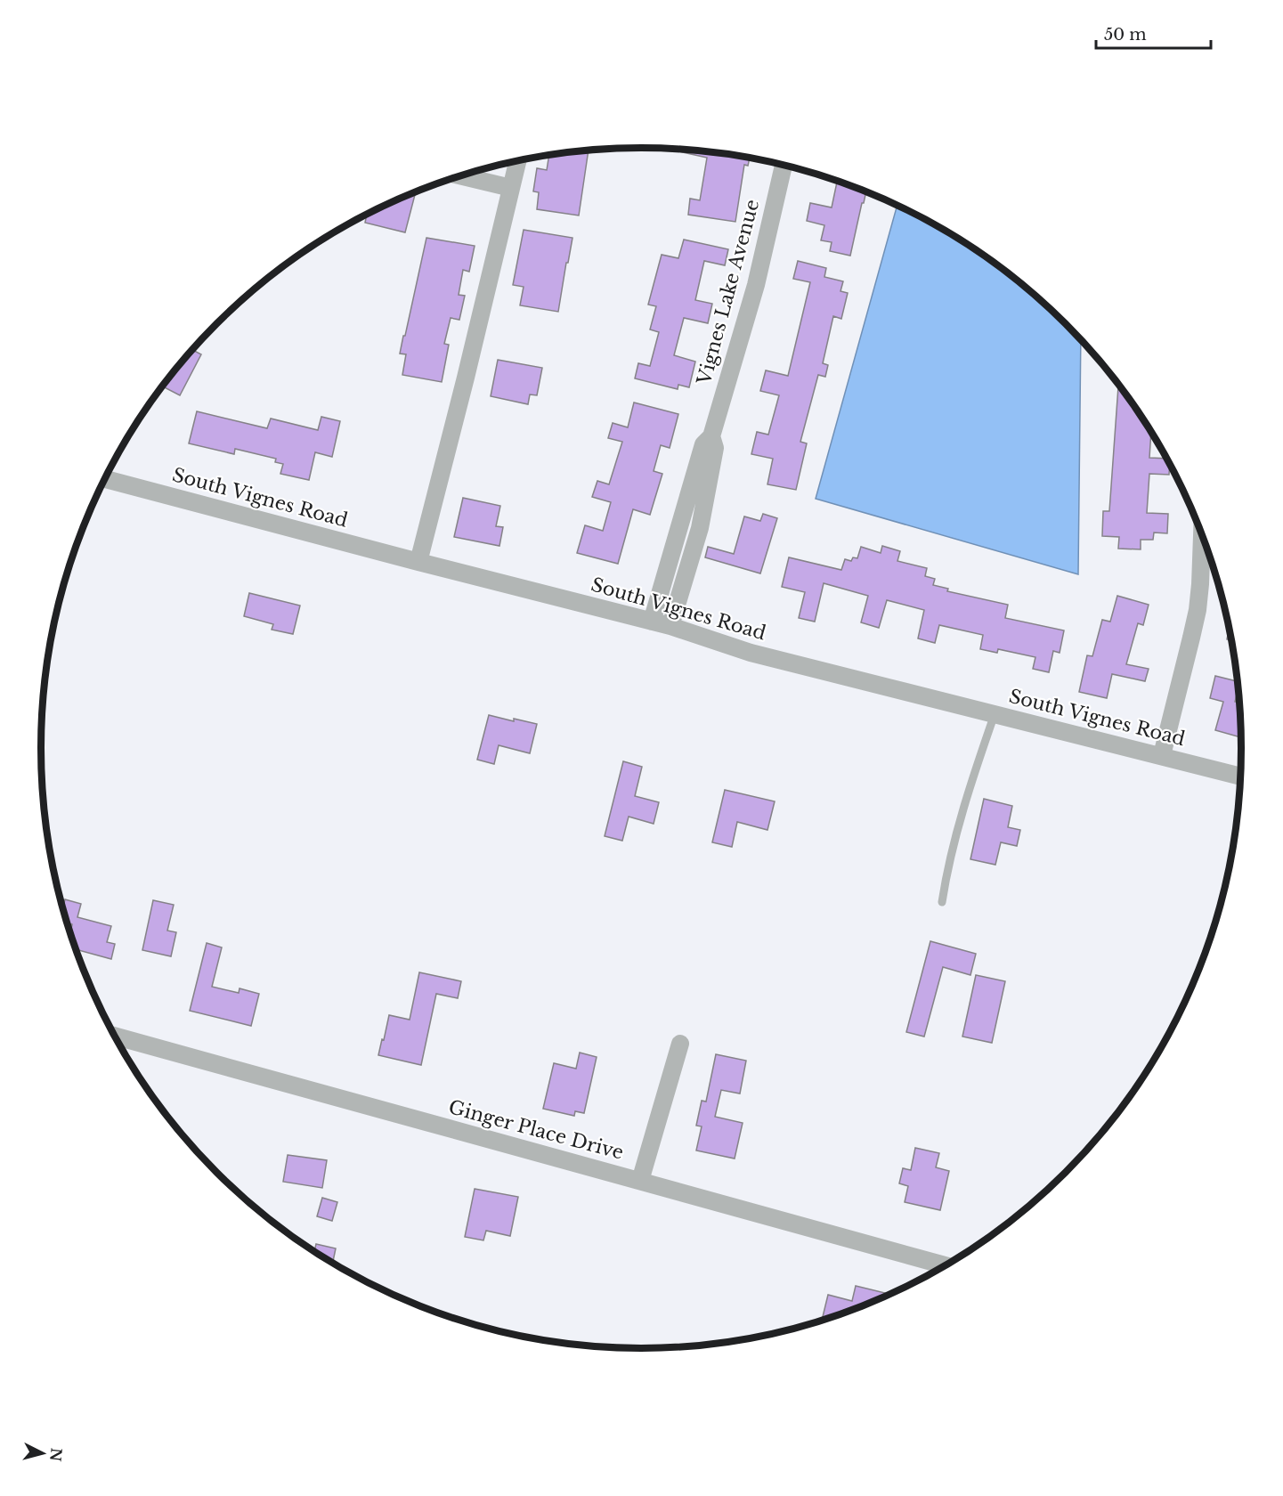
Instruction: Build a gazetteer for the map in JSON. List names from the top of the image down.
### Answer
{
  "streets": {
    "street": ["Vignes Lake Avenue", "South Vignes Road", "Ginger Place Drive"]
  },
  "crossings": [
    ["Vignes Lake Avenue", "South Vignes Road"]
  ],
  "scale_bar": "50 m",
  "north": "right"
}
